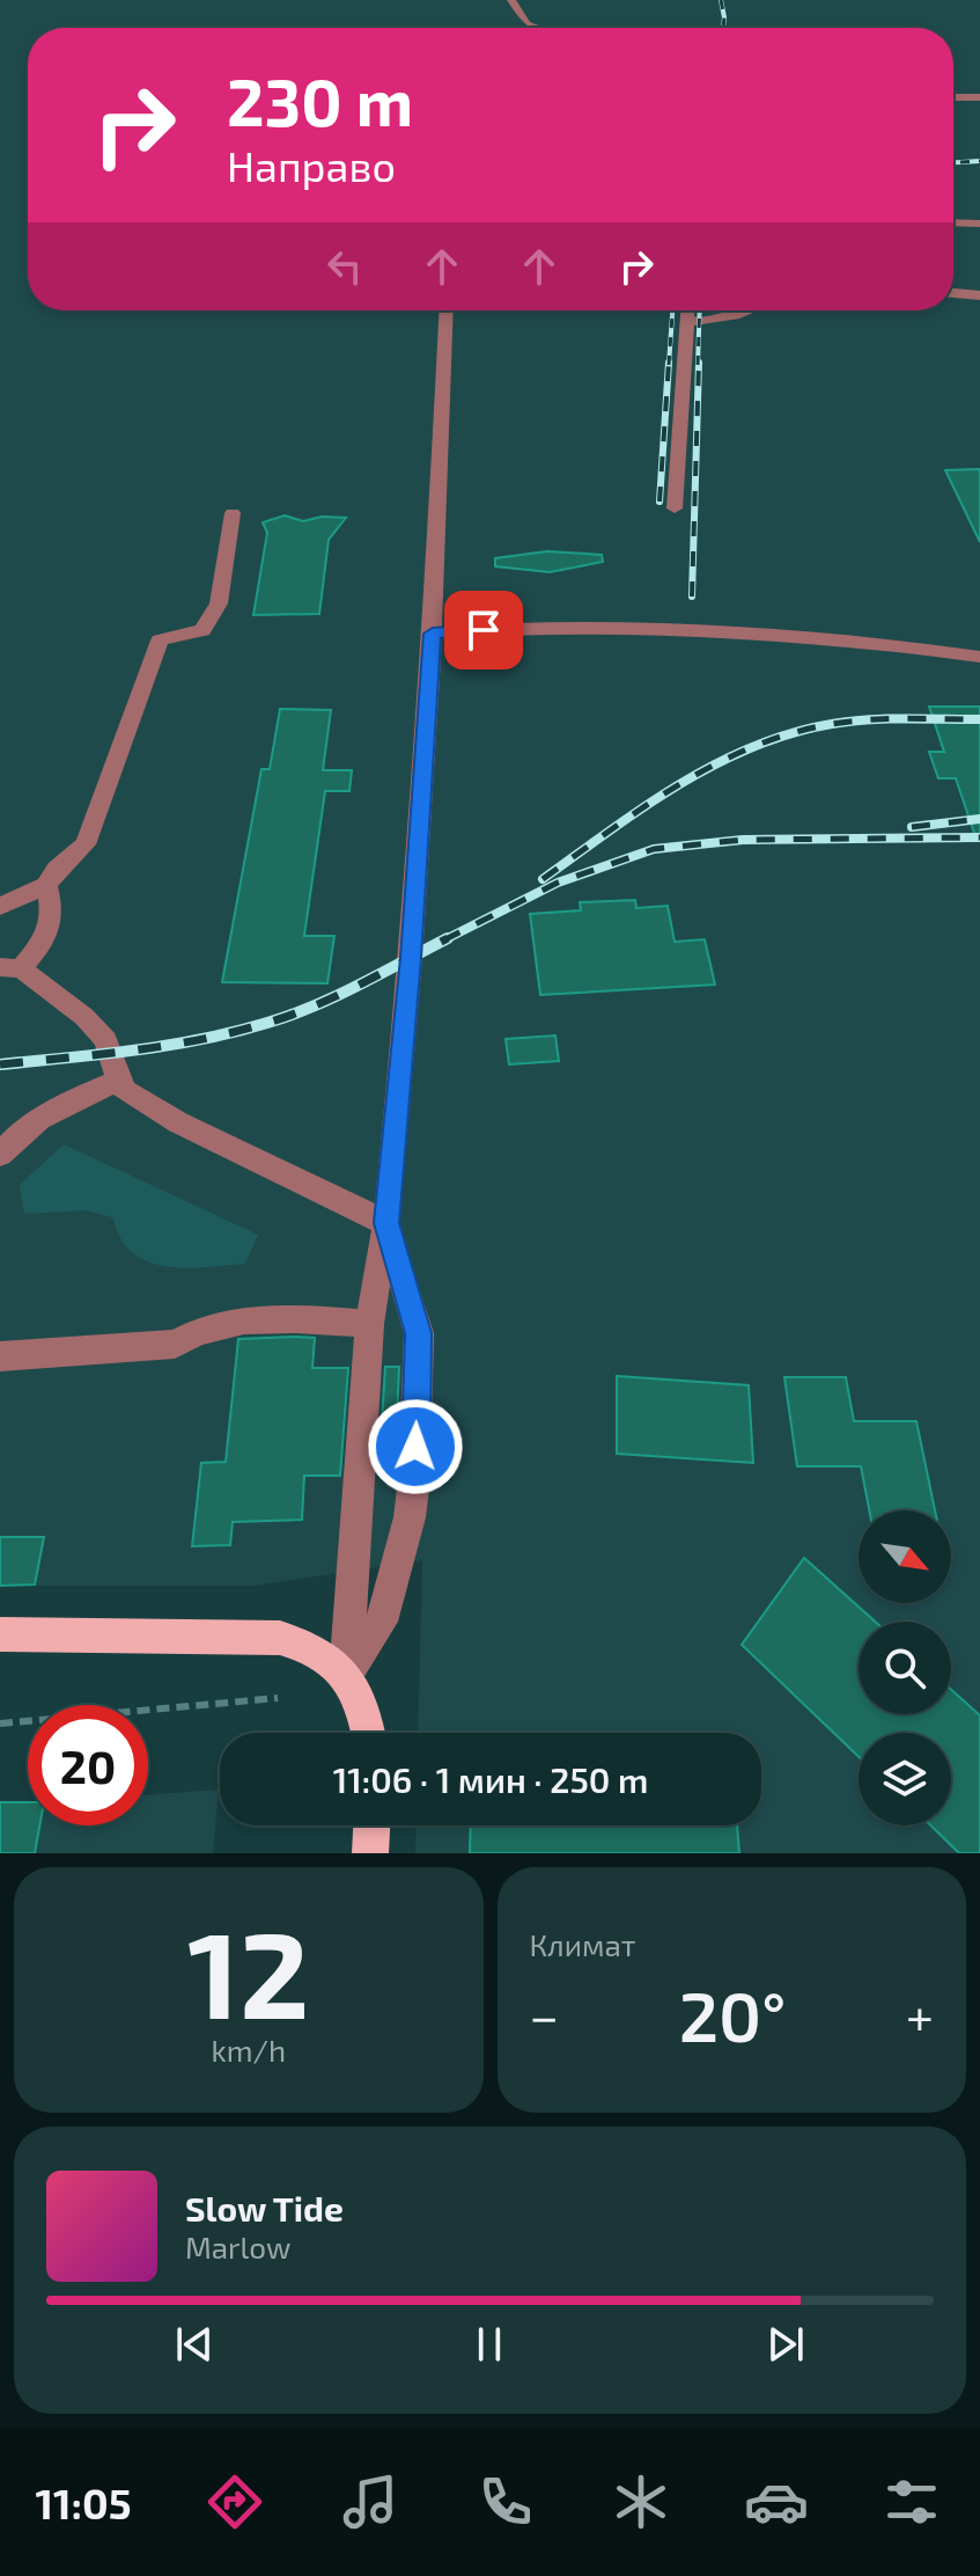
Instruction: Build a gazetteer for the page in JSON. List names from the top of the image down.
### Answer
{
  "north": "bottom right",
  "page": {
    "turn": ["230 m", "Направо"],
    "limit": "20",
    "trip": "11:06 · 1 мин · 250 m",
    "tile": [
      ["12", "km/h"],
      "Климат"
    ],
    "heat": ["−", "20°", "+"],
    "song": ["Slow Tide", "Marlow"],
    "tabs": "11:05"
  }
}
